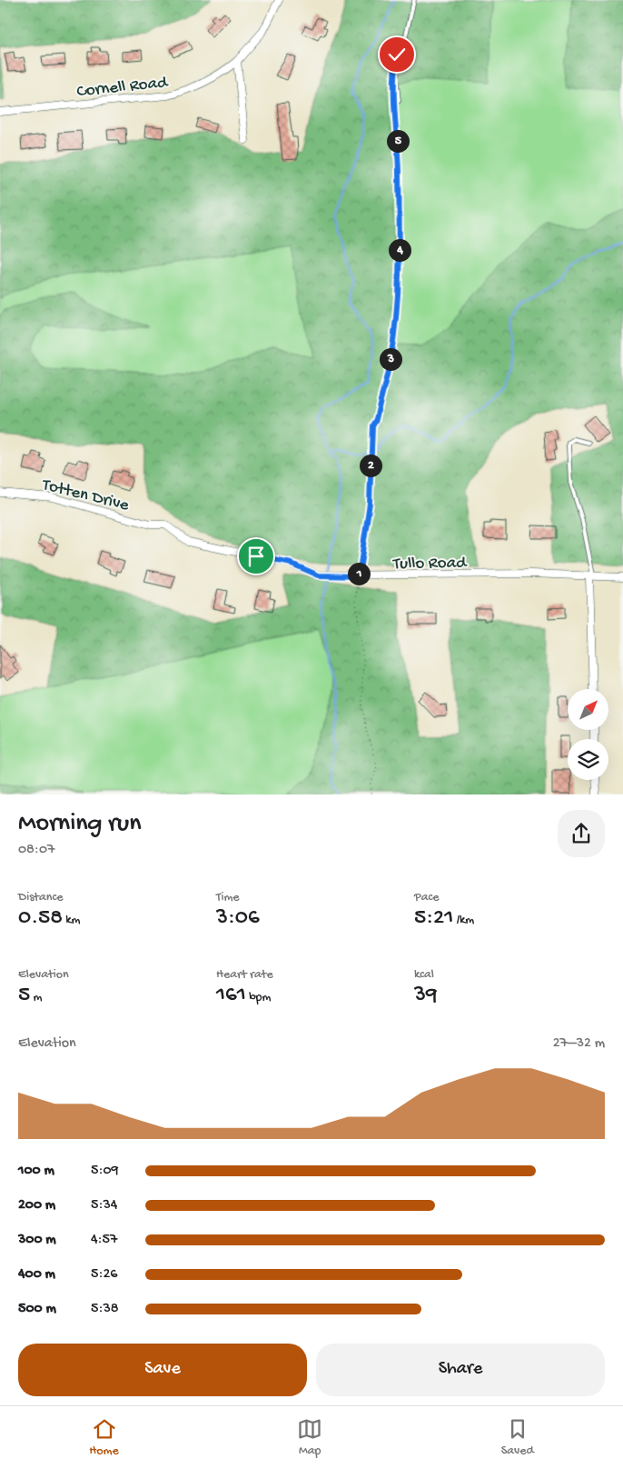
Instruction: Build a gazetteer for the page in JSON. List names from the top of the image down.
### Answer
{
  "streets": {
    "street": ["Cornell Road", "Totten Drive", "Tullo Road"]
  },
  "crossings": [
    ["Totten Drive", "Tullo Road"]
  ],
  "north": "top right",
  "page": {
    "pins": [
      "5",
      "4",
      "3",
      "2",
      "1"
    ],
    "heading": ["Morning run", "08:07"],
    "stats": [
      ["Distance", "0.58 km"],
      ["Time", "3:06"],
      ["Pace", "5:21 /km"],
      ["Elevation", "5 m"],
      ["Heart rate", "161 bpm"],
      ["kcal", "39"]
    ],
    "chart": ["Elevation", "27–32 m"],
    "list": [
      {
        "name": "100 m",
        "note": "5:09"
      },
      {
        "name": "200 m",
        "note": "5:34"
      },
      {
        "name": "300 m",
        "note": "4:57"
      },
      {
        "name": "400 m",
        "note": "5:26"
      },
      {
        "name": "500 m",
        "note": "5:38"
      }
    ],
    "buttons": ["Save", "Share"],
    "tabs": ["Home", "Map", "Saved"]
  }
}
